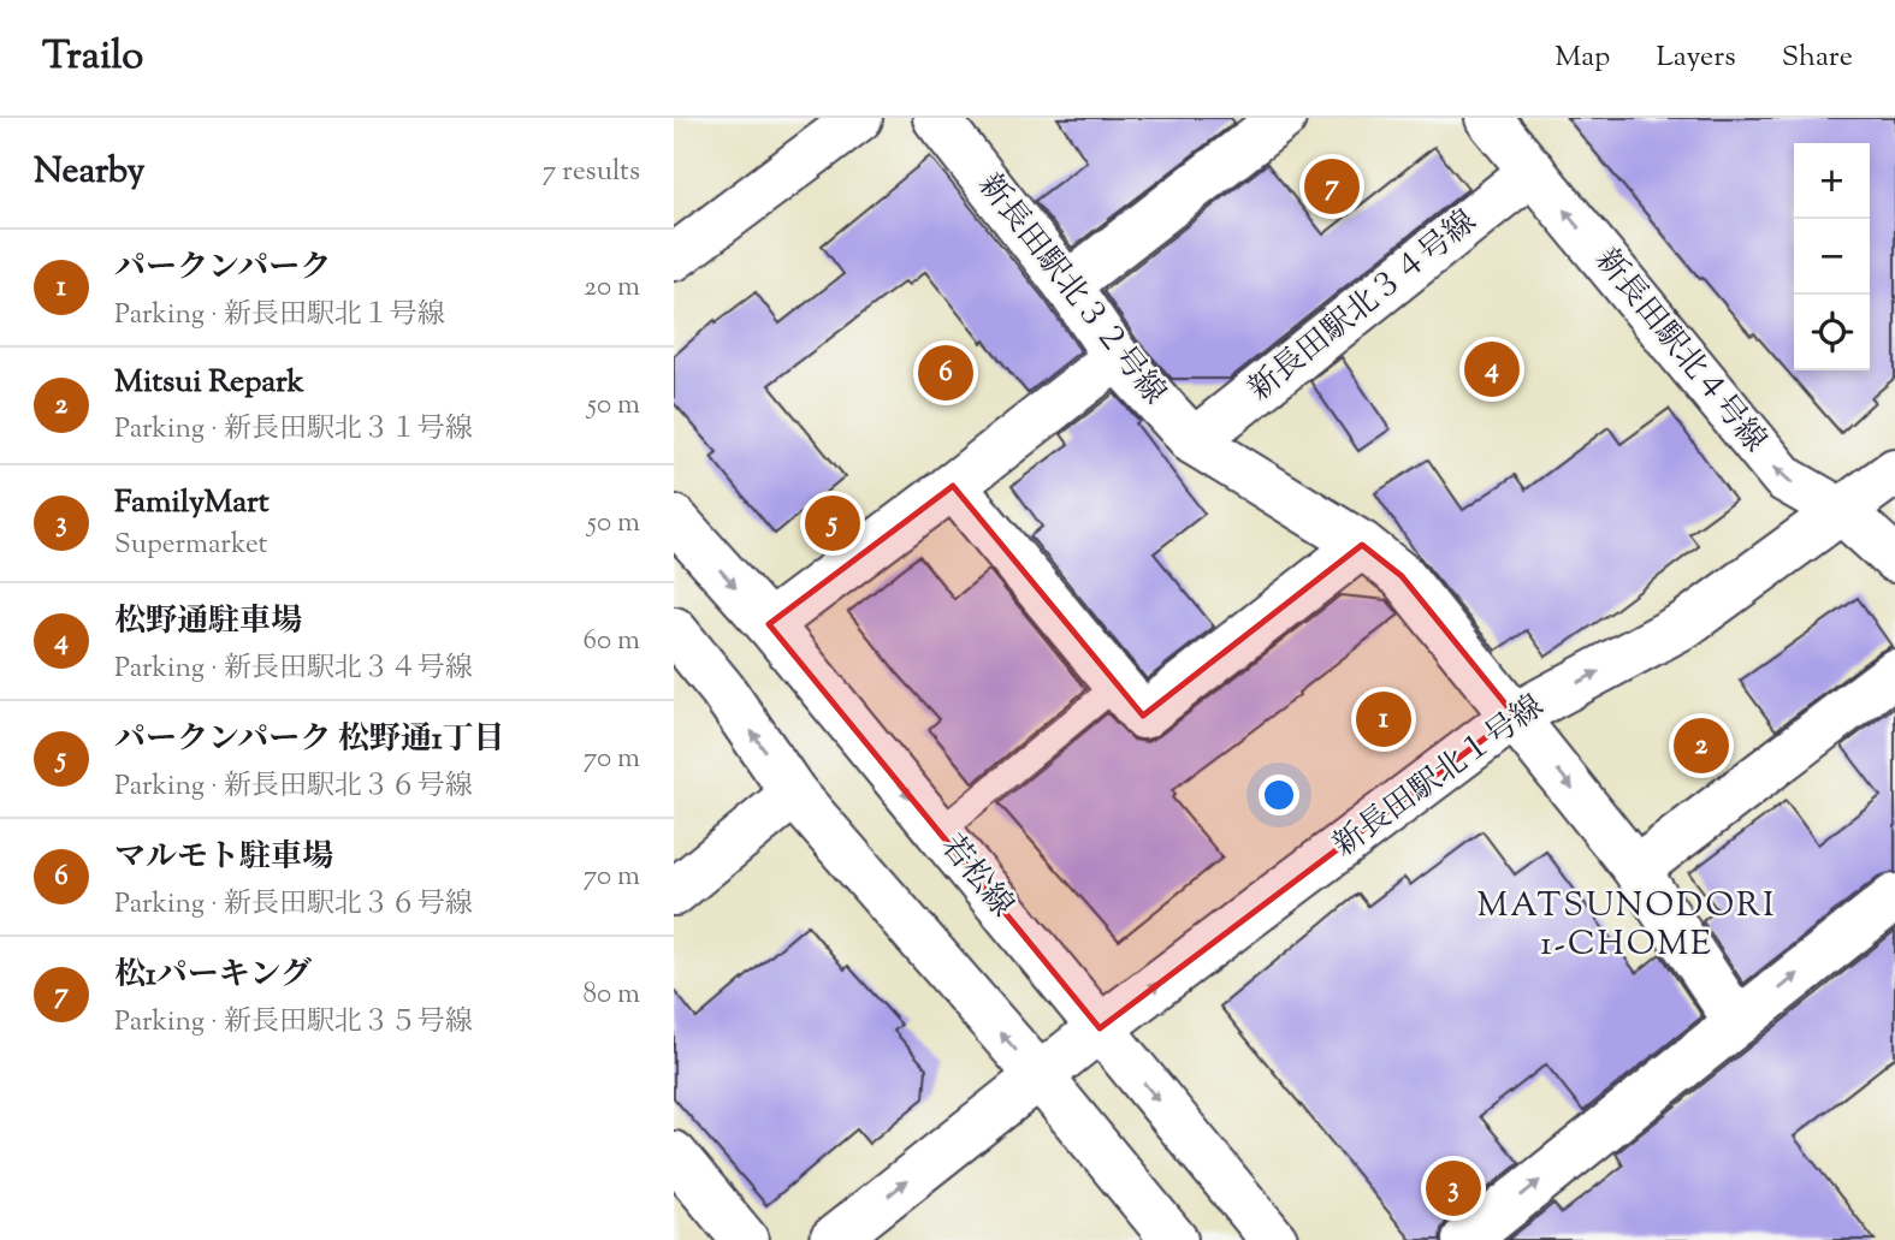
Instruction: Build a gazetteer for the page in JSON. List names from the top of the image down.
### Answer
{
  "streets": {
    "street": [
      "新長田駅北３２号線",
      "新長田駅北３４号線",
      "新長田駅北４号線",
      "新長田駅北１号線",
      "若松線"
    ]
  },
  "crossings": [
    ["新長田駅北３２号線", "新長田駅北３４号線"],
    ["新長田駅北３２号線", "新長田駅北１号線"],
    ["新長田駅北３４号線", "新長田駅北４号線"],
    ["新長田駅北４号線", "新長田駅北１号線"],
    ["新長田駅北１号線", "若松線"]
  ],
  "one_way": ["新長田駅北４号線"],
  "districts": ["MATSUNODORI 1-CHOME"],
  "page": {
    "header": "Trailo",
    "nav": ["Map", "Layers", "Share"],
    "heading": ["Nearby", "7 results"],
    "map_buttons": ["+", "−"],
    "pins": [
      "7",
      "4",
      "6",
      "5",
      "1",
      "2",
      "3"
    ],
    "list": [
      {
        "mark": "1",
        "name": "パークンパーク",
        "note": "Parking · 新長田駅北１号線",
        "value": "20 m"
      },
      {
        "mark": "2",
        "name": "Mitsui Repark",
        "note": "Parking · 新長田駅北３１号線",
        "value": "50 m"
      },
      {
        "mark": "3",
        "name": "FamilyMart",
        "note": "Supermarket",
        "value": "50 m"
      },
      {
        "mark": "4",
        "name": "松野通駐車場",
        "note": "Parking · 新長田駅北３４号線",
        "value": "60 m"
      },
      {
        "mark": "5",
        "name": "パークンパーク 松野通1丁目",
        "note": "Parking · 新長田駅北３６号線",
        "value": "70 m"
      },
      {
        "mark": "6",
        "name": "マルモト駐車場",
        "note": "Parking · 新長田駅北３６号線",
        "value": "70 m"
      },
      {
        "mark": "7",
        "name": "松1パーキング",
        "note": "Parking · 新長田駅北３５号線",
        "value": "80 m"
      }
    ]
  }
}
